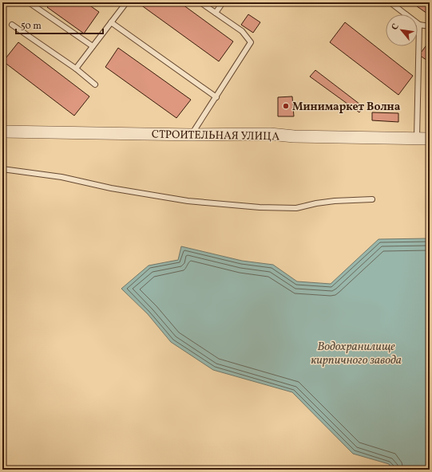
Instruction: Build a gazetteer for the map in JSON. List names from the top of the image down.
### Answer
{
  "streets": {
    "street": ["СТРОИТЕЛЬНАЯ УЛИЦА"]
  },
  "water": ["Водохранилище кирпичного завода"],
  "places": ["Минимаркет Волна"],
  "scale_bar": "50 m",
  "north": "top left"
}
